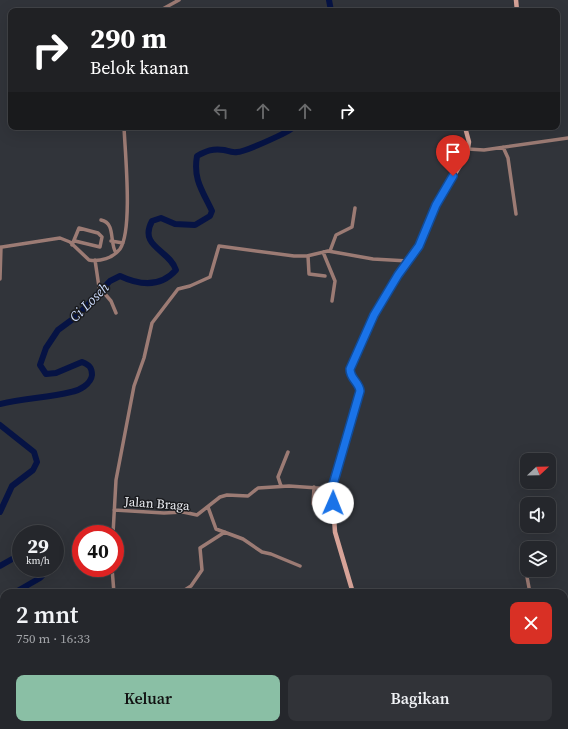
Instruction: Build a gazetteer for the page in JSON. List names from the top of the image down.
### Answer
{
  "streets": {
    "street": ["Jalan Braga"]
  },
  "water": ["Ci Loseh"],
  "north": "right",
  "page": {
    "turn": ["290 m", "Belok kanan"],
    "speed": "29 km/h",
    "limit": "40",
    "heading": ["2 mnt", "750 m · 16:33"],
    "buttons": ["Keluar", "Bagikan"]
  }
}
